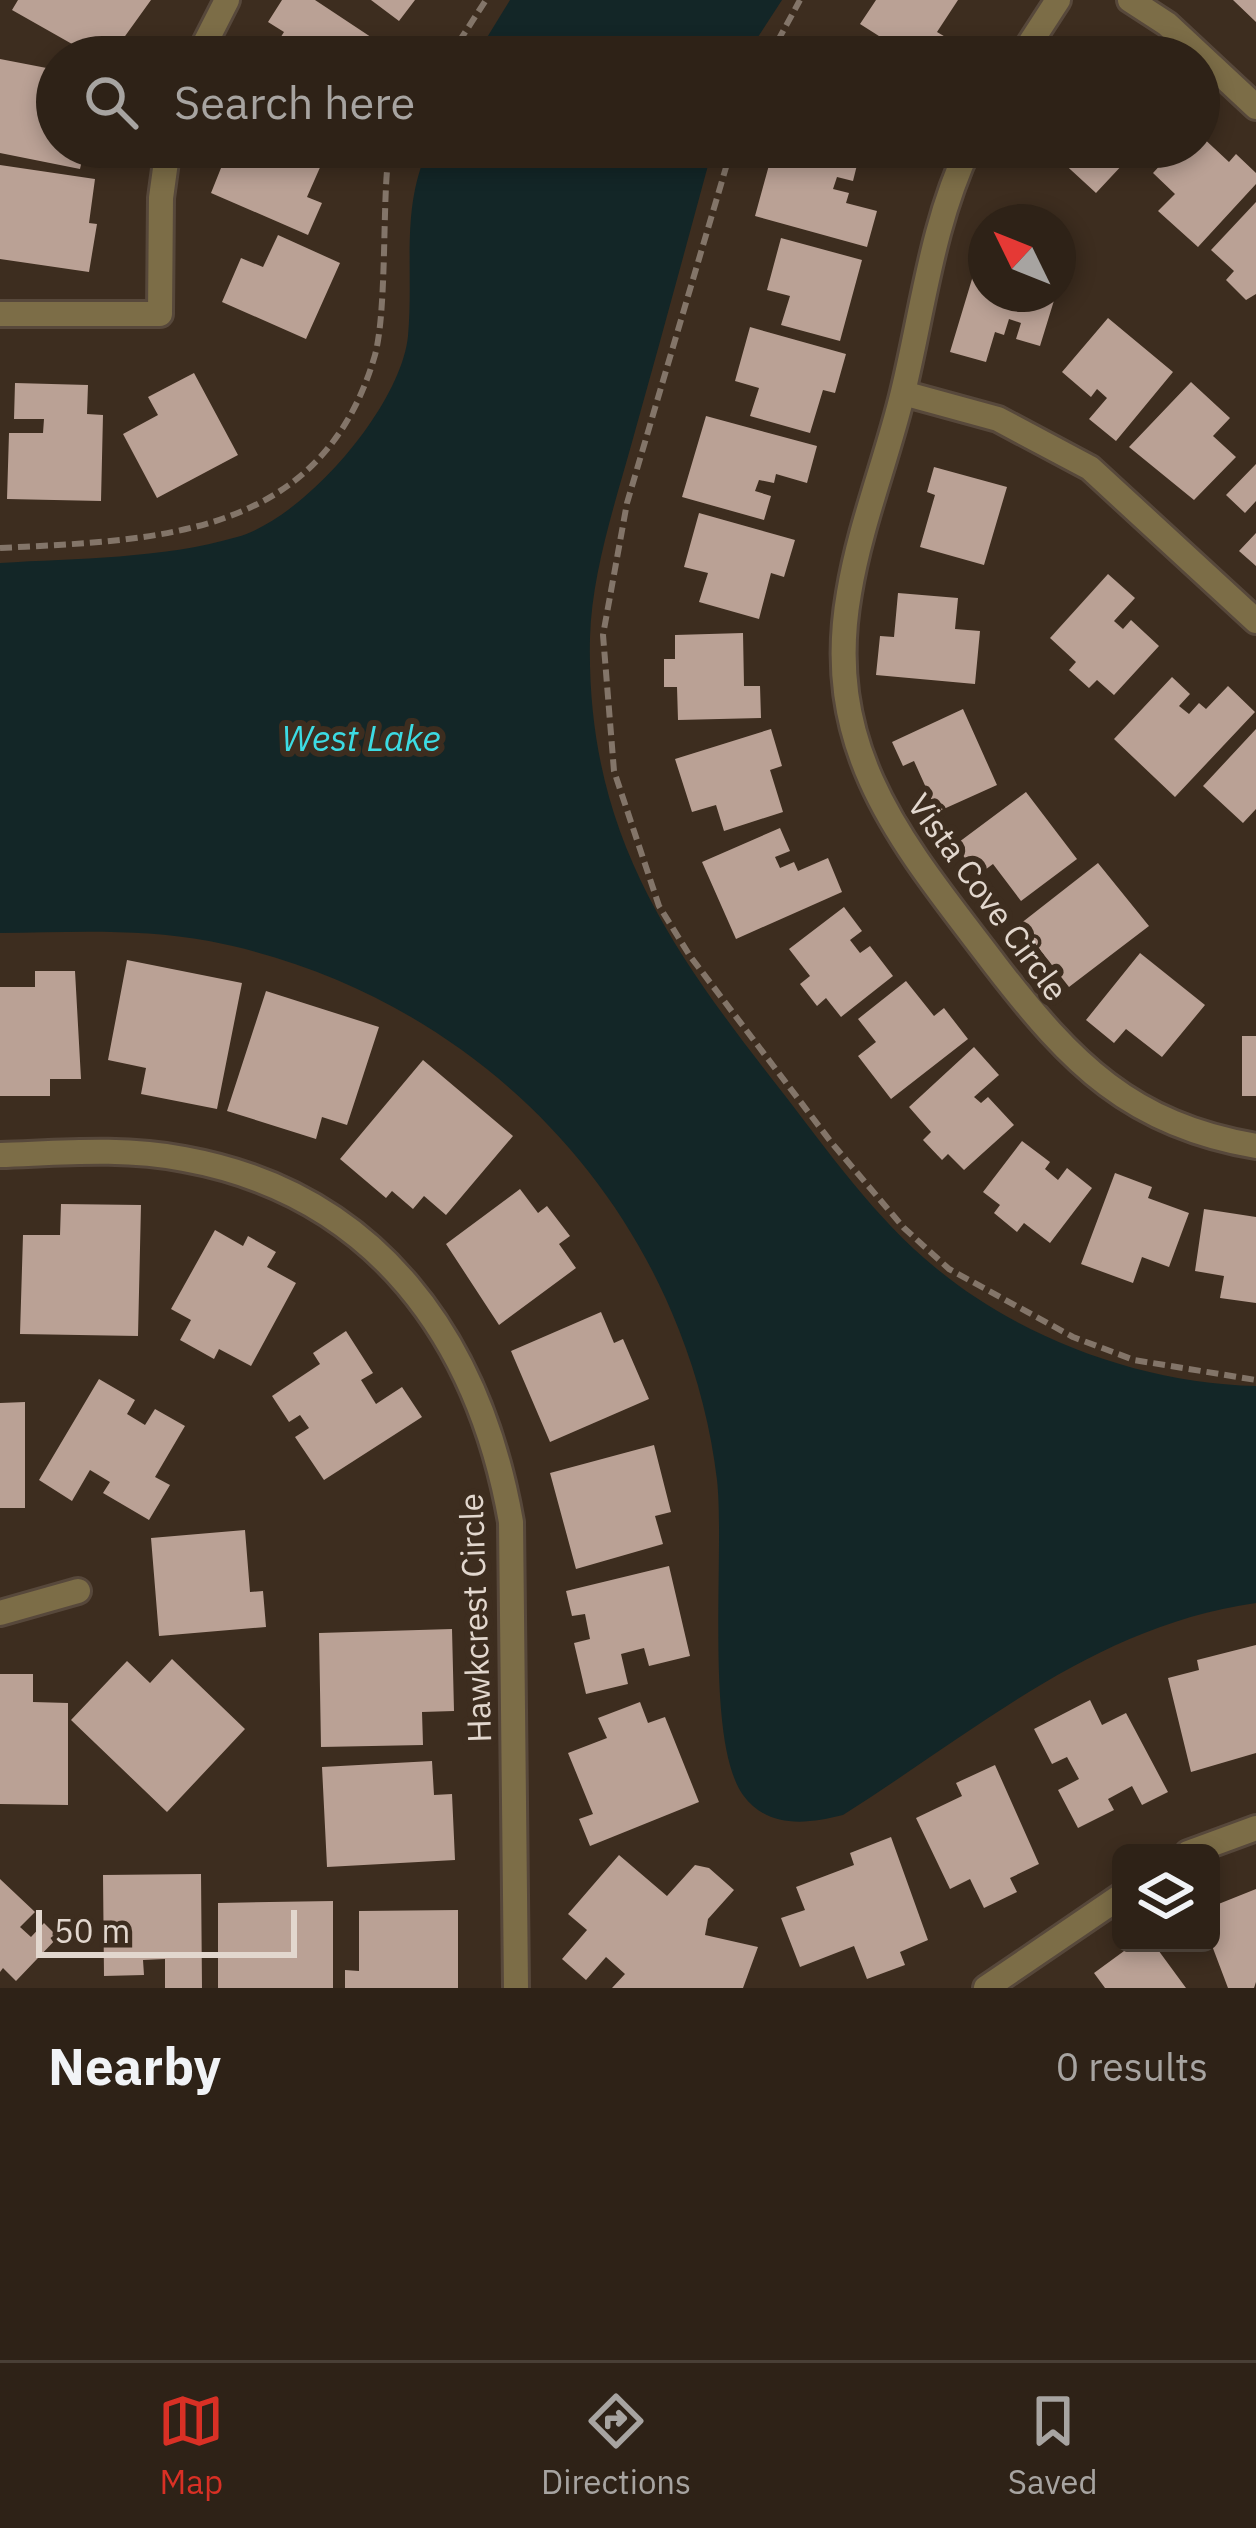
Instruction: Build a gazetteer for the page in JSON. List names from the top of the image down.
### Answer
{
  "streets": {
    "street": ["Vista Cove Circle", "Hawkcrest Circle"]
  },
  "water": ["West Lake"],
  "scale_bar": "50 m",
  "north": "top left",
  "page": {
    "search": "Search here",
    "scale": "50 m",
    "heading": ["Nearby", "0 results"],
    "nav": ["Map", "Directions", "Saved"]
  }
}
